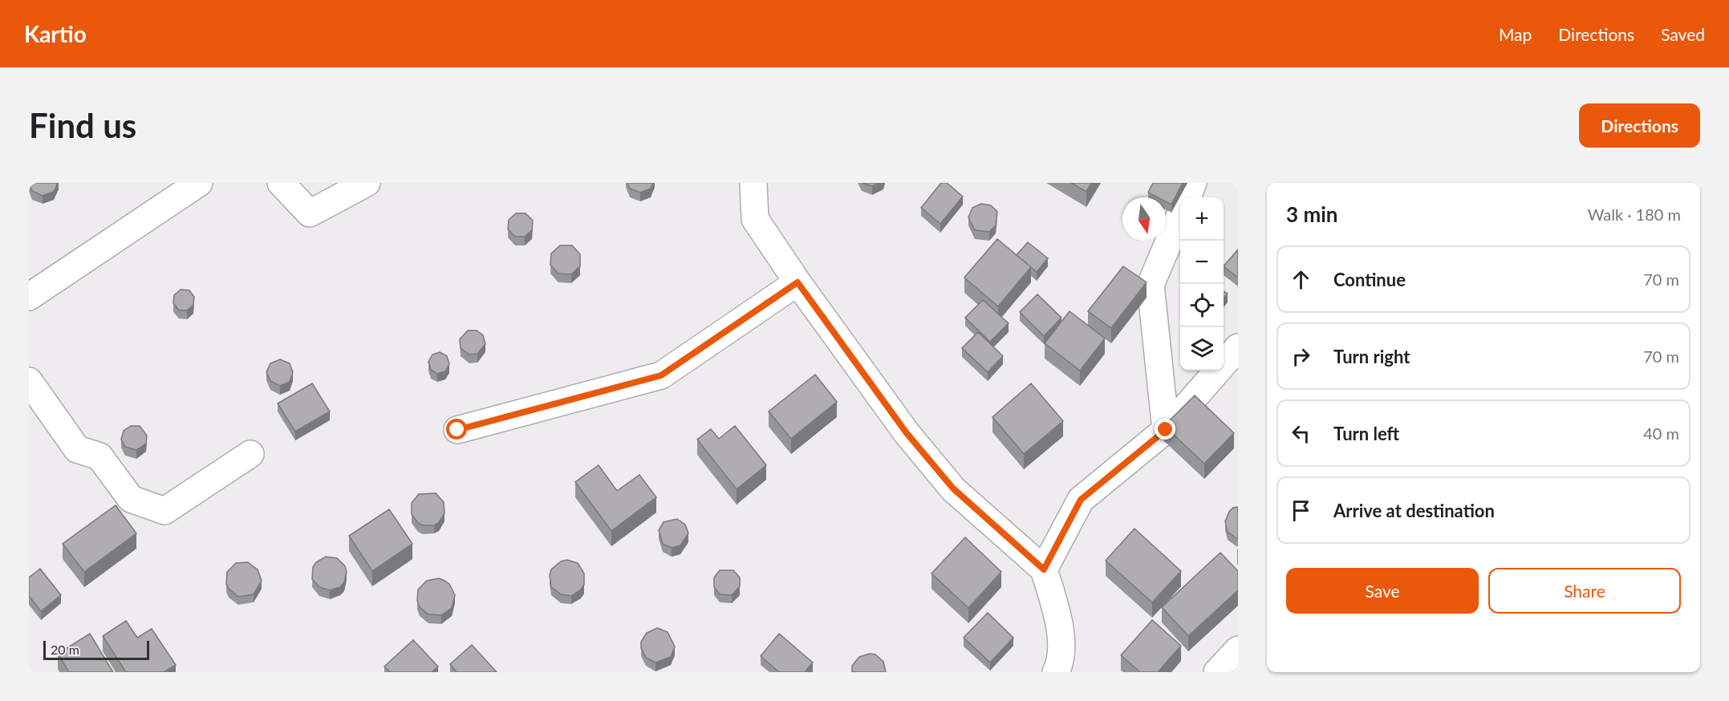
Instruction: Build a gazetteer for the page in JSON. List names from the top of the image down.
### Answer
{
  "scale_bar": "20 m",
  "north": "bottom",
  "page": {
    "header": "Kartio",
    "nav": ["Map", "Directions", "Saved"],
    "buttons": [
      "Directions",
      ["Save", "Share"]
    ],
    "title": "Find us",
    "heading": ["3 min", "Walk · 180 m"],
    "map_buttons": ["+", "−"],
    "list": [
      ["Continue", "70 m"],
      ["Turn right", "70 m"],
      ["Turn left", "40 m"],
      "Arrive at destination"
    ],
    "scale": "20 m"
  }
}
